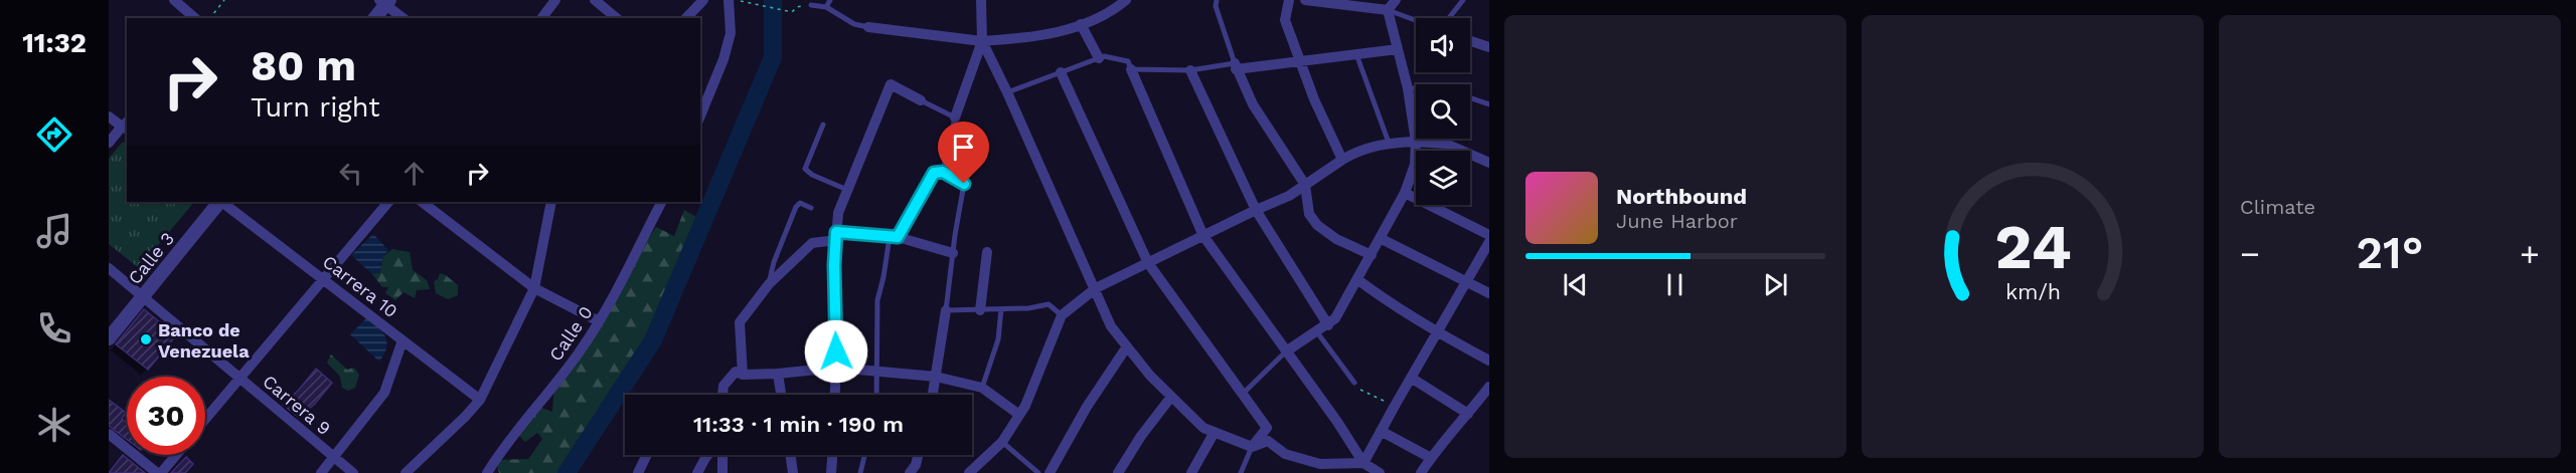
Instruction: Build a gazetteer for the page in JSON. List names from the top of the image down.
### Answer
{
  "streets": {
    "street": [
      "Calle 3",
      "Carrera 10",
      "Calle 0",
      "Carrera 9"
    ]
  },
  "crossings": [
    ["Calle 3", "Carrera 9"]
  ],
  "places": ["Banco de Venezuela"],
  "page": {
    "tabs": "11:32",
    "tile": "Climate",
    "turn": ["80 m", "Turn right"],
    "song": ["Northbound", "June Harbor"],
    "heat": ["−", "21°", "+"],
    "limit": "30",
    "trip": "11:33 · 1 min · 190 m",
    "gauge": ["24", "km/h"]
  }
}
